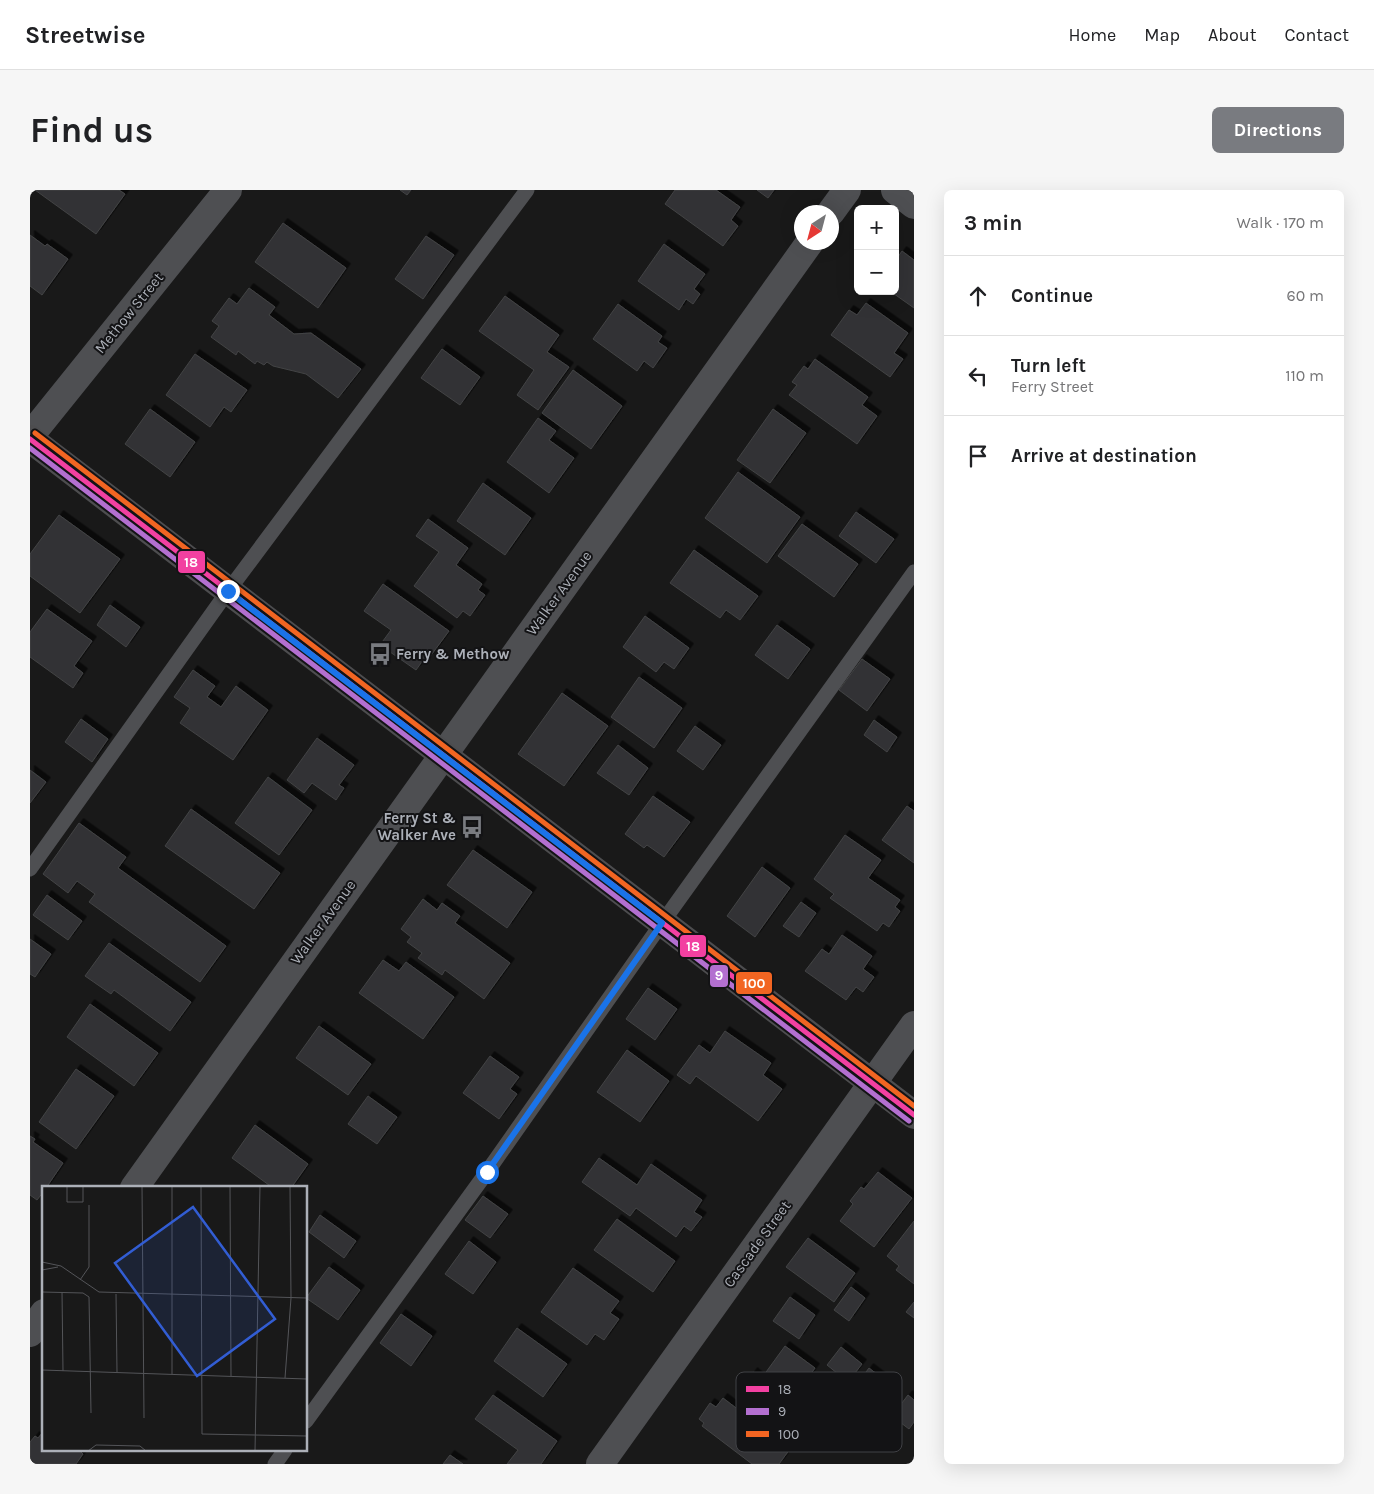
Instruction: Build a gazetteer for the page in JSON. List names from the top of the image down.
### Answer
{
  "streets": {
    "street": ["Methow Street", "Walker Avenue", "Cascade Street"]
  },
  "places": {
    "bus stop": ["Ferry & Methow", "Ferry St & Walker Ave"]
  },
  "lines": ["transit line 100", "transit line 18", "transit line 9"],
  "legend": ["18", "9", "100"],
  "north": "bottom left",
  "page": {
    "header": "Streetwise",
    "nav": [
      "Home",
      "Map",
      "About",
      "Contact"
    ],
    "buttons": "Directions",
    "title": "Find us",
    "heading": ["3 min", "Walk · 170 m"],
    "map_buttons": ["+", "−"],
    "list": [
      ["Continue", "60 m"],
      ["Turn left", "Ferry Street", "110 m"],
      "Arrive at destination"
    ]
  }
}
